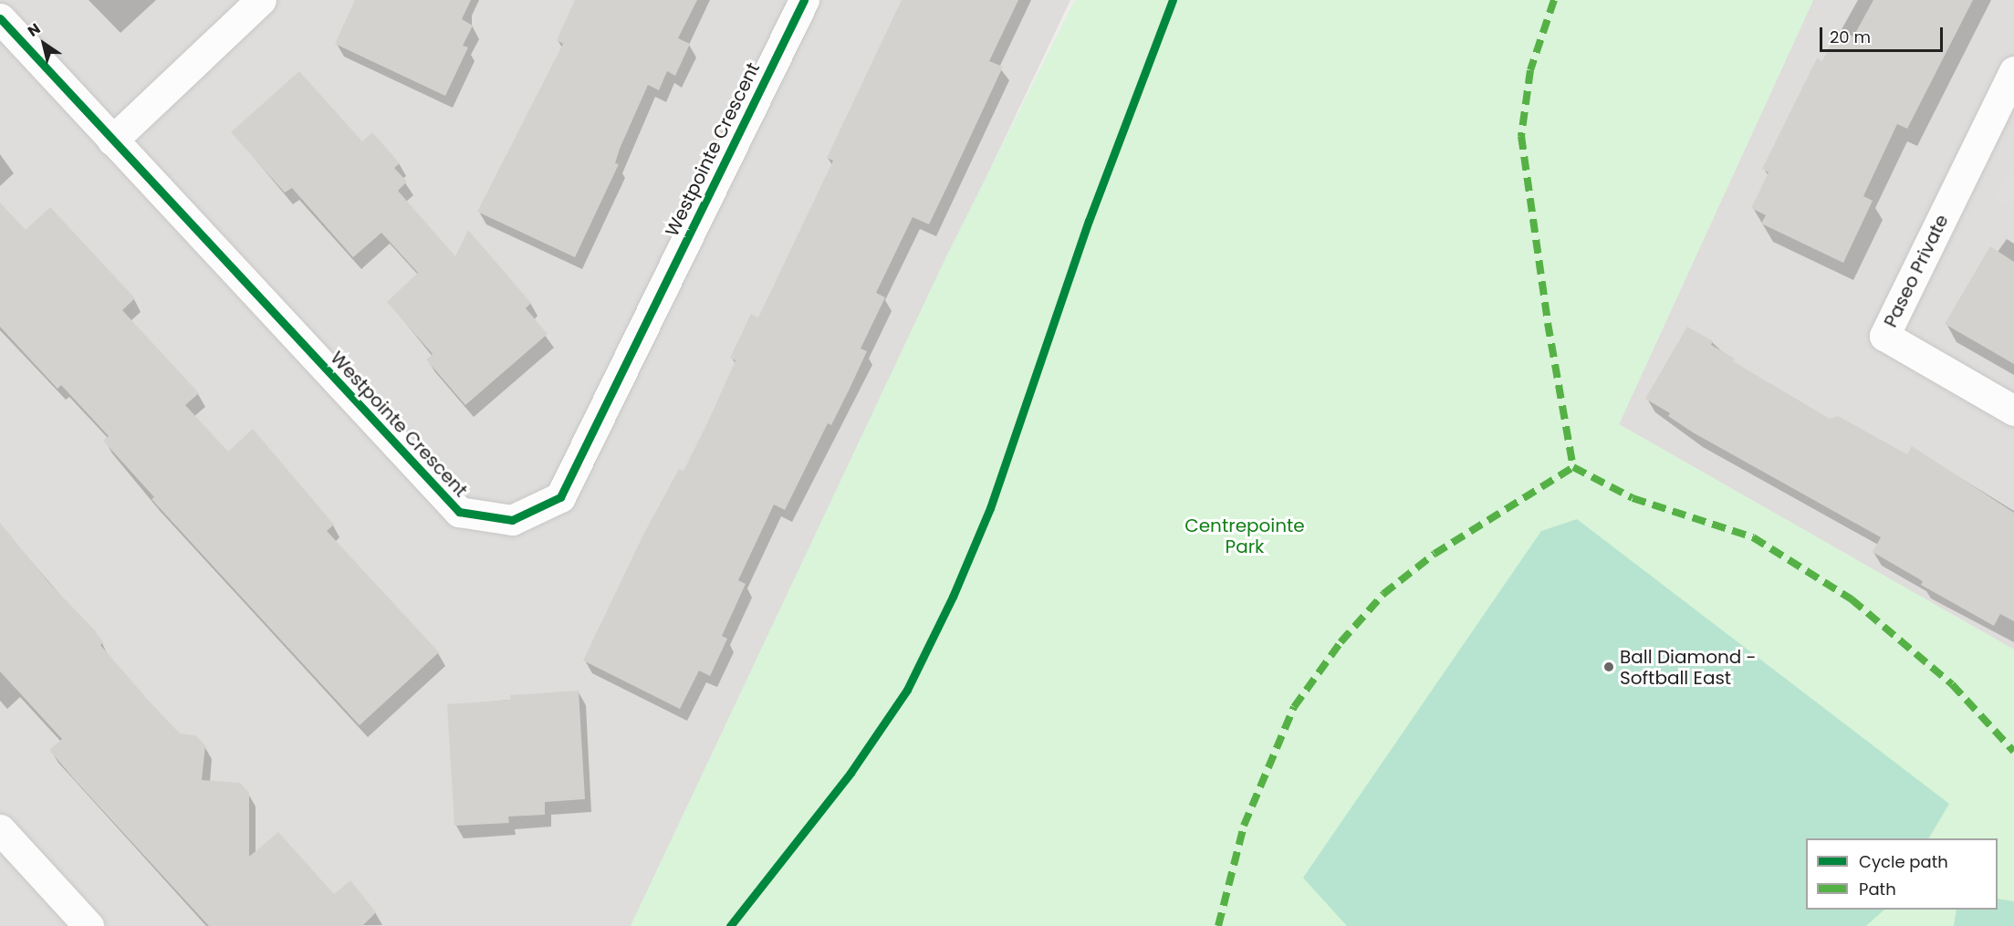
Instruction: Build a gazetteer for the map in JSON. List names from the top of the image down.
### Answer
{
  "streets": {
    "street": ["Westpointe Crescent", "Paseo Private"]
  },
  "parks": ["Centrepointe Park"],
  "places": ["Ball Diamond - Softball East"],
  "legend": ["Cycle path", "Path"],
  "scale_bar": "20 m",
  "north": "top left"
}
